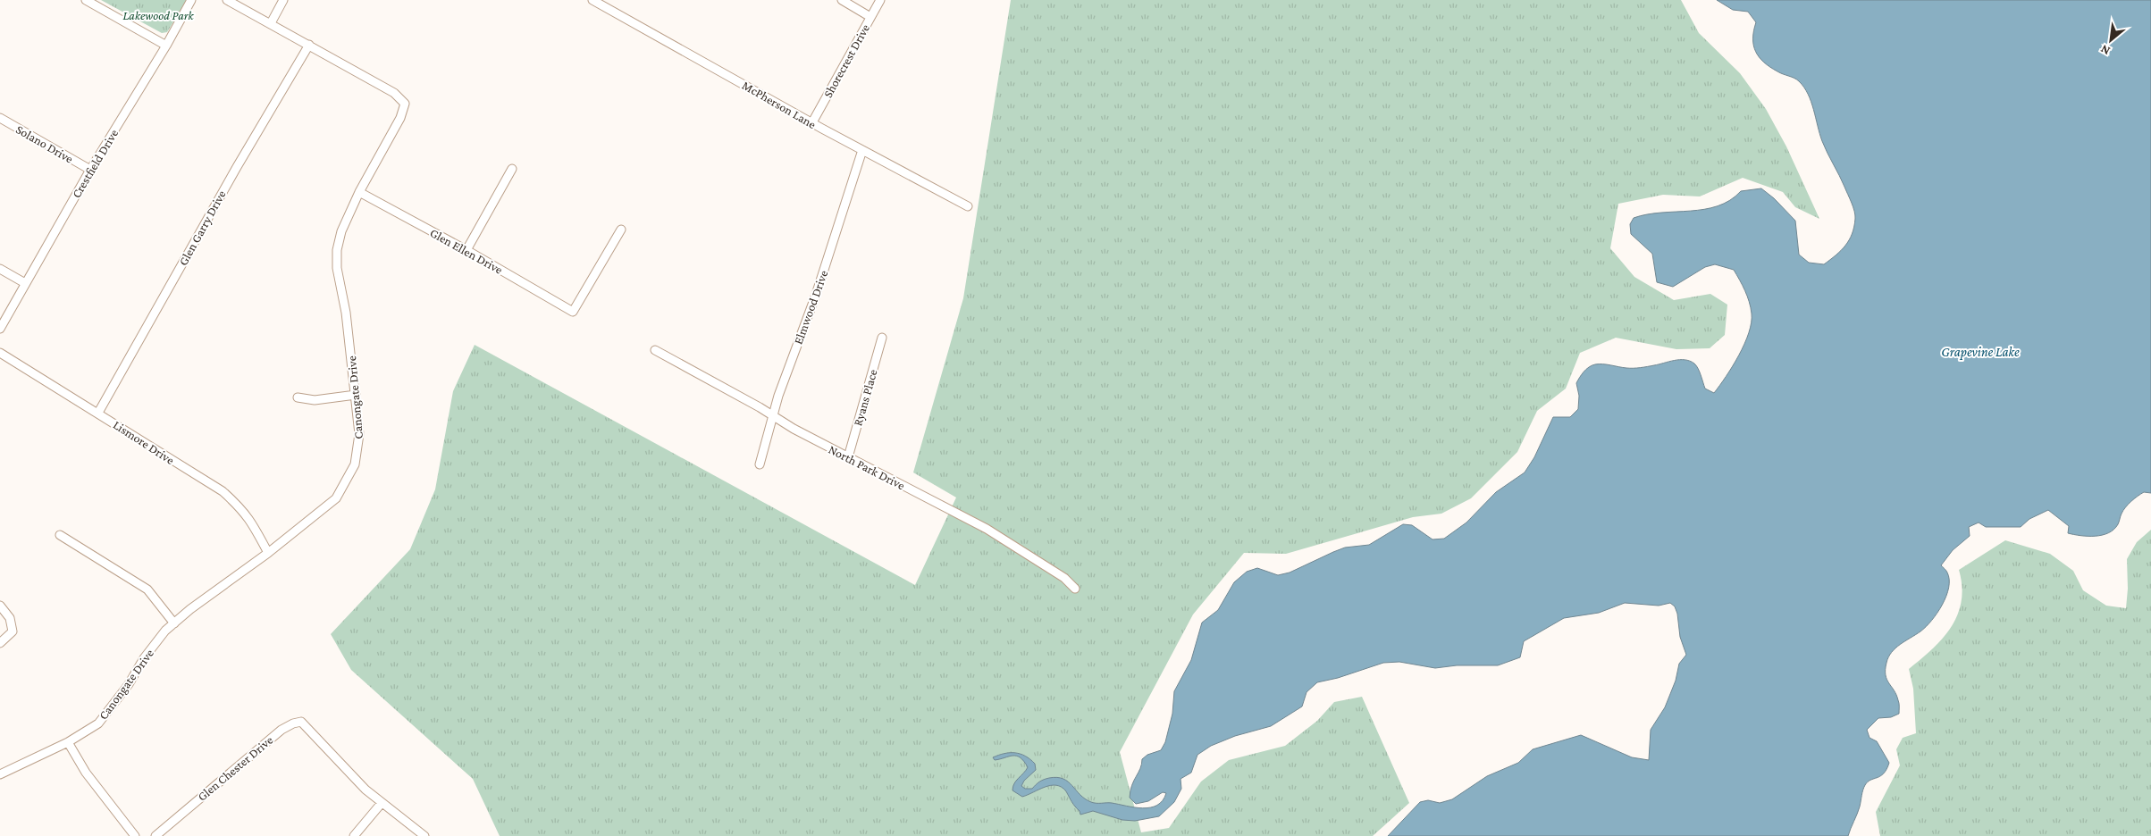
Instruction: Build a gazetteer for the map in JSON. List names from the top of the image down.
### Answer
{
  "streets": {
    "street": [
      "Shorecrest Drive",
      "McPherson Lane",
      "Solano Drive",
      "Crestfield Drive",
      "Glen Garry Drive",
      "Glen Ellen Drive",
      "Elmwood Drive",
      "Canongate Drive",
      "Ryans Place",
      "Lismore Drive",
      "North Park Drive",
      "Glen Chester Drive"
    ]
  },
  "crossings": [
    ["Shorecrest Drive", "McPherson Lane"],
    ["McPherson Lane", "Elmwood Drive"],
    ["Solano Drive", "Crestfield Drive"],
    ["Glen Garry Drive", "Canongate Drive"],
    ["Glen Garry Drive", "Lismore Drive"],
    ["Glen Ellen Drive", "Canongate Drive"],
    ["Elmwood Drive", "North Park Drive"],
    ["Canongate Drive", "Lismore Drive"],
    ["Ryans Place", "North Park Drive"]
  ],
  "water": ["Grapevine Lake"],
  "parks": ["Lakewood Park"],
  "north": "bottom left"
}
